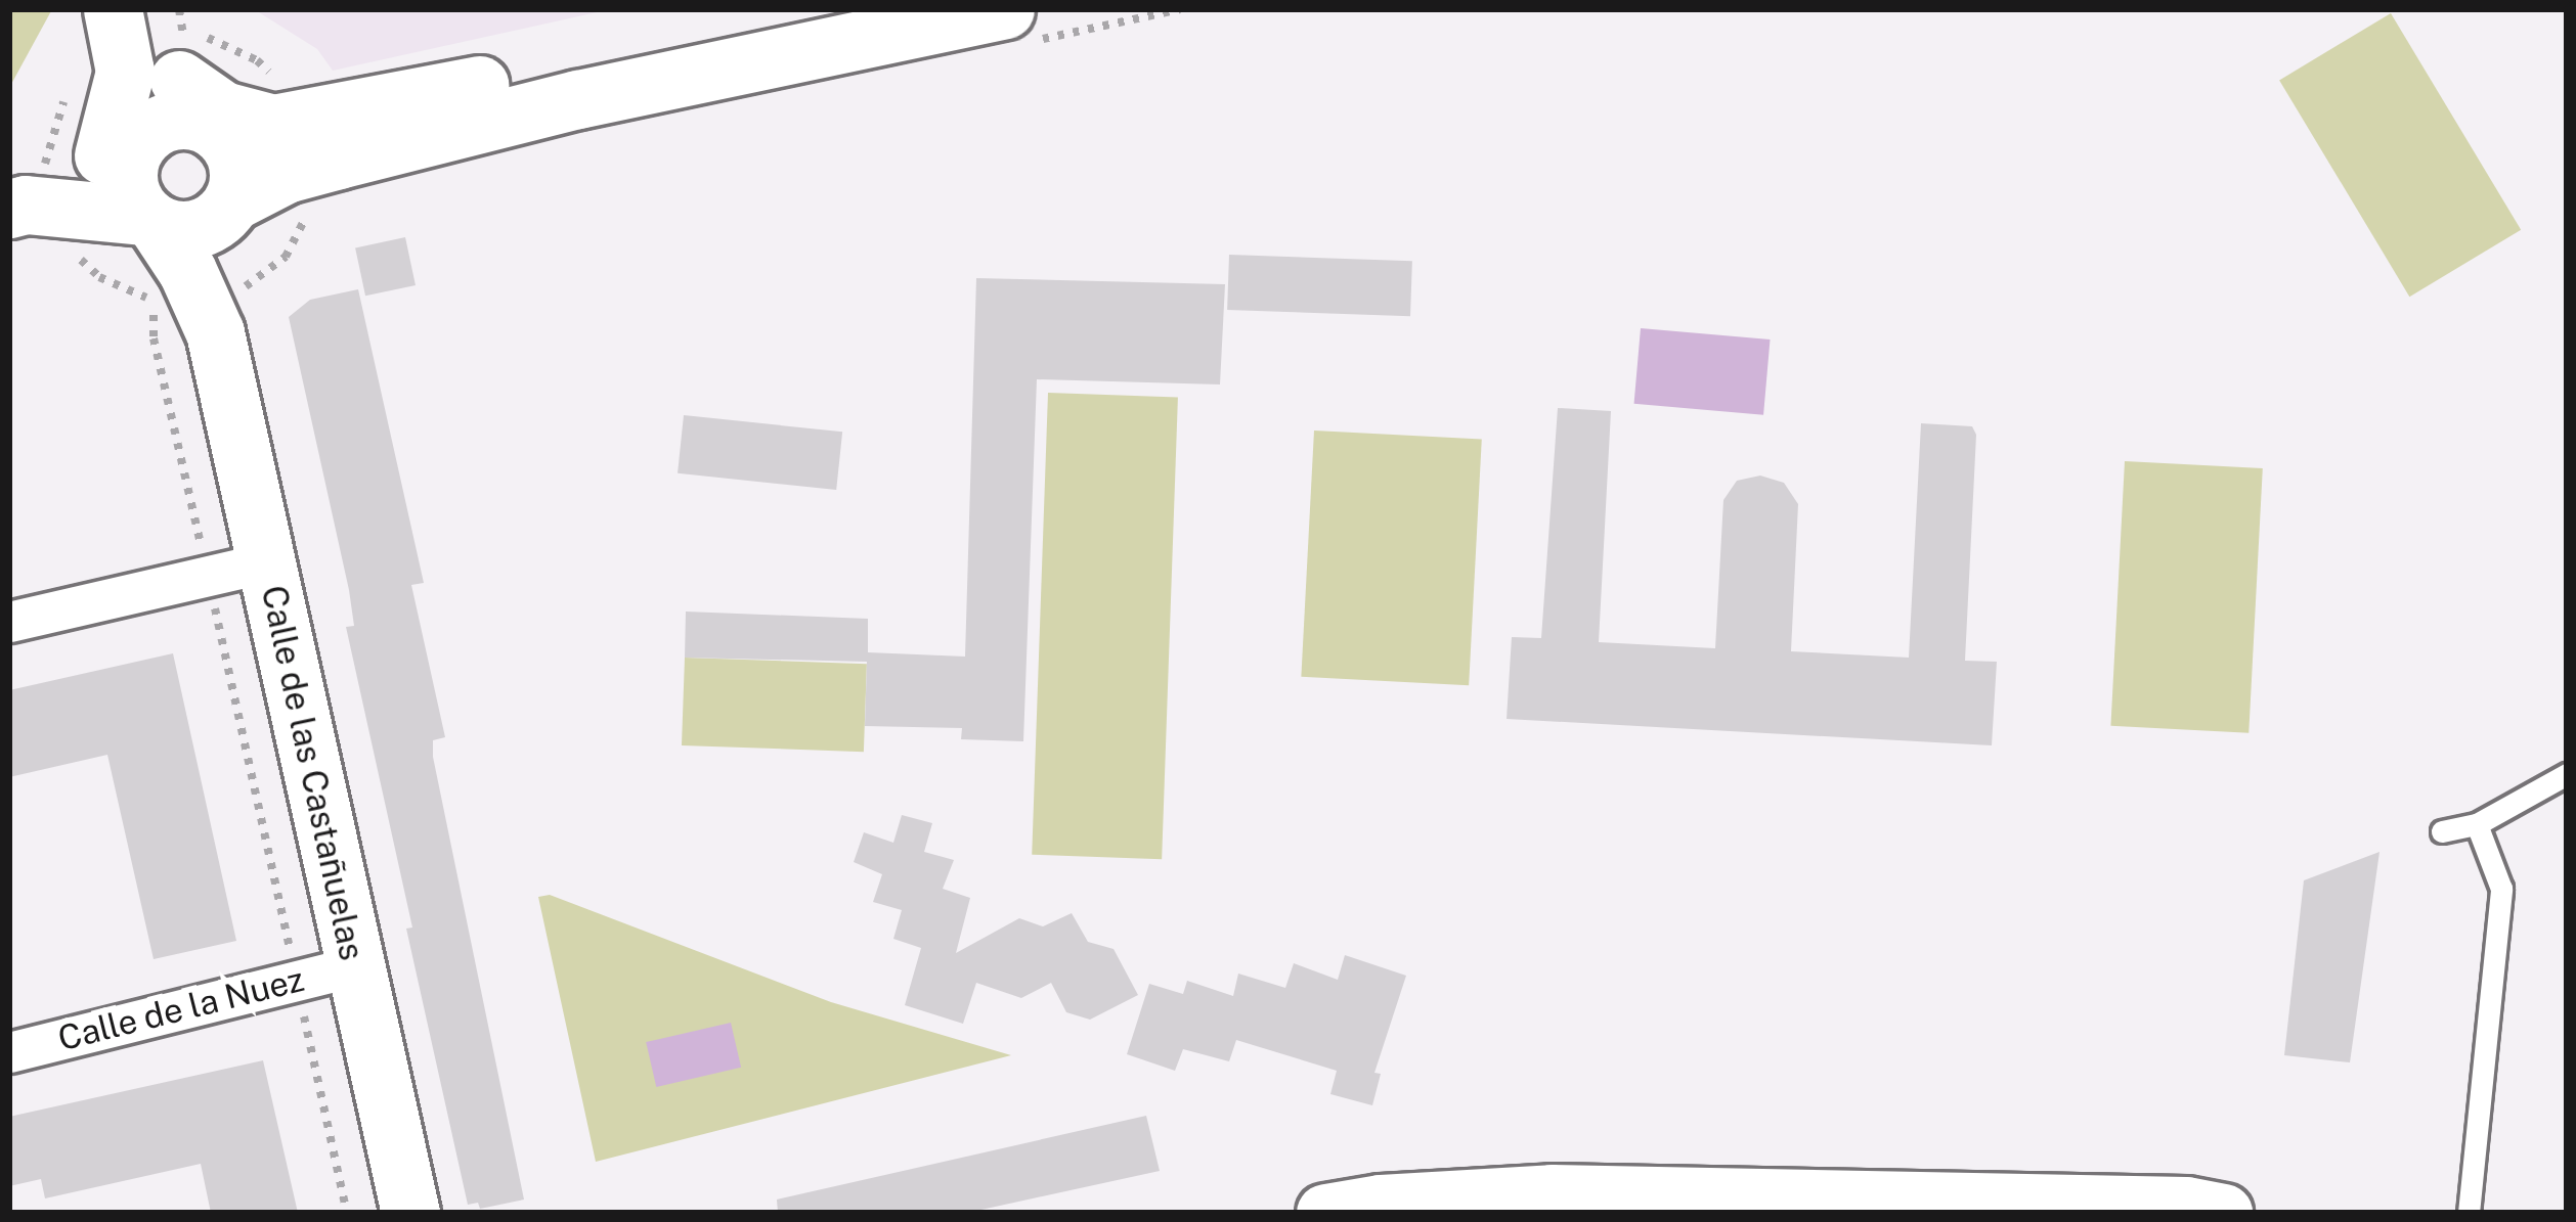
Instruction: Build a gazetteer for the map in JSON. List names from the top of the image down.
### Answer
{
  "streets": {
    "street": ["Calle de las Castañuelas", "Calle de la Nuez"]
  },
  "crossings": [
    ["Calle de las Castañuelas", "Calle de la Nuez"]
  ]
}
